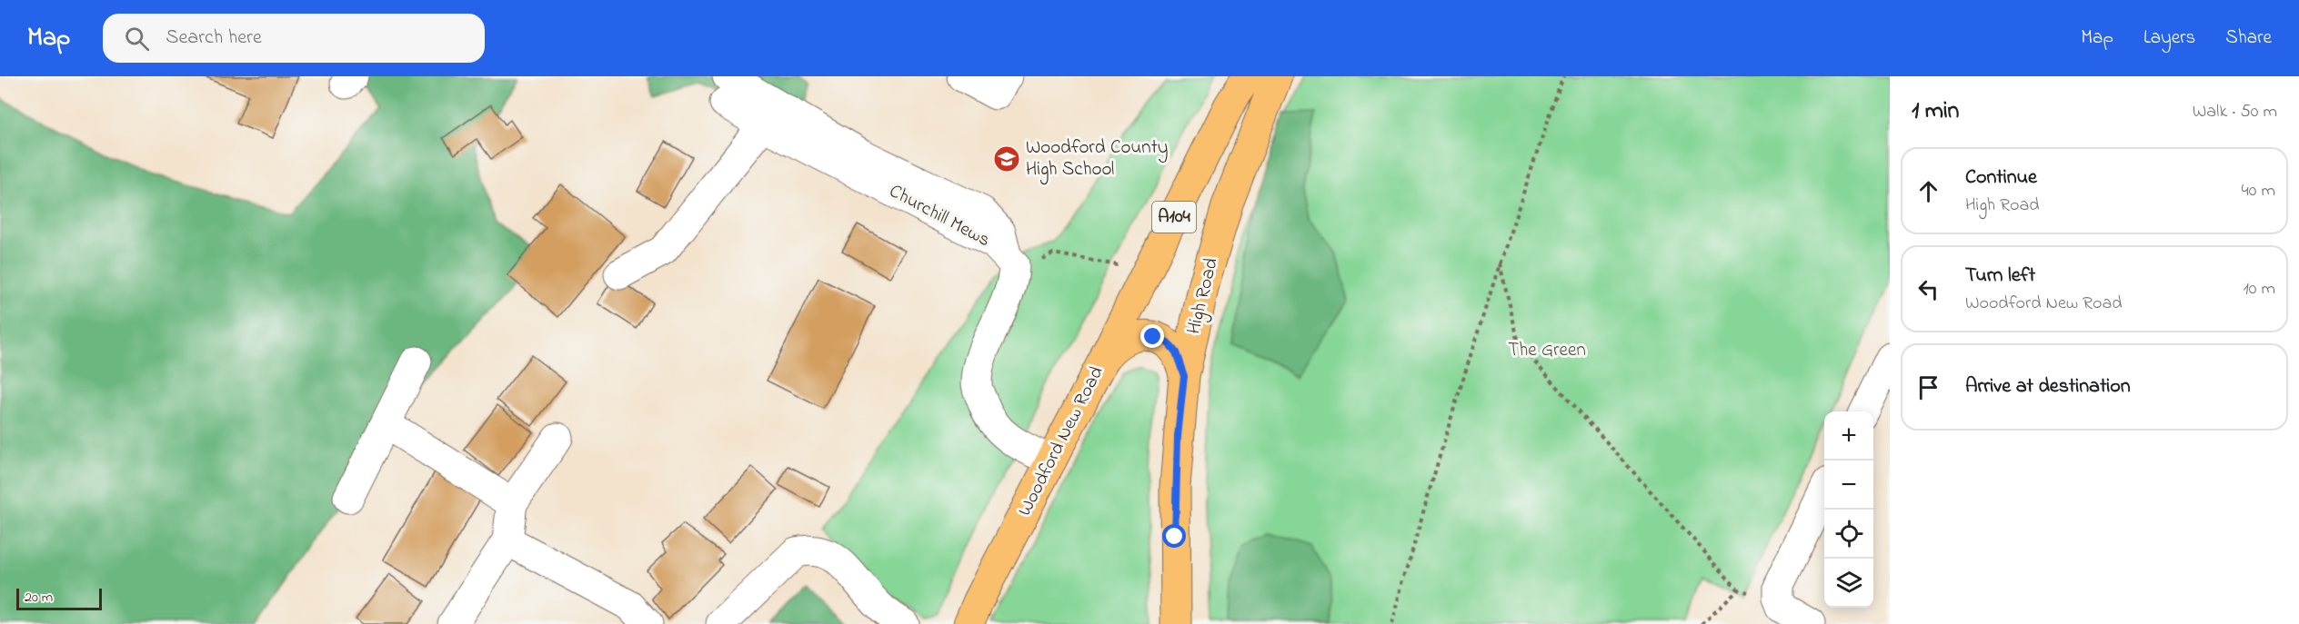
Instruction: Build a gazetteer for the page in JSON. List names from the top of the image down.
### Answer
{
  "streets": {
    "main road": ["A104", "High Road", "Woodford New Road"],
    "street": ["Churchill Mews"]
  },
  "crossings": [
    ["A104", "Woodford New Road"],
    ["High Road", "Woodford New Road"]
  ],
  "parks": ["The Green"],
  "places": {
    "school or university": ["Woodford County High School"]
  },
  "scale_bar": "20 m",
  "page": {
    "header": "Map",
    "search": "Search here",
    "nav": ["Map", "Layers", "Share"],
    "heading": ["1 min", "Walk · 50 m"],
    "list": [
      ["Continue", "High Road", "40 m"],
      ["Turn left", "Woodford New Road", "10 m"],
      "Arrive at destination"
    ],
    "map_buttons": ["+", "−"],
    "scale": "20 m"
  }
}
